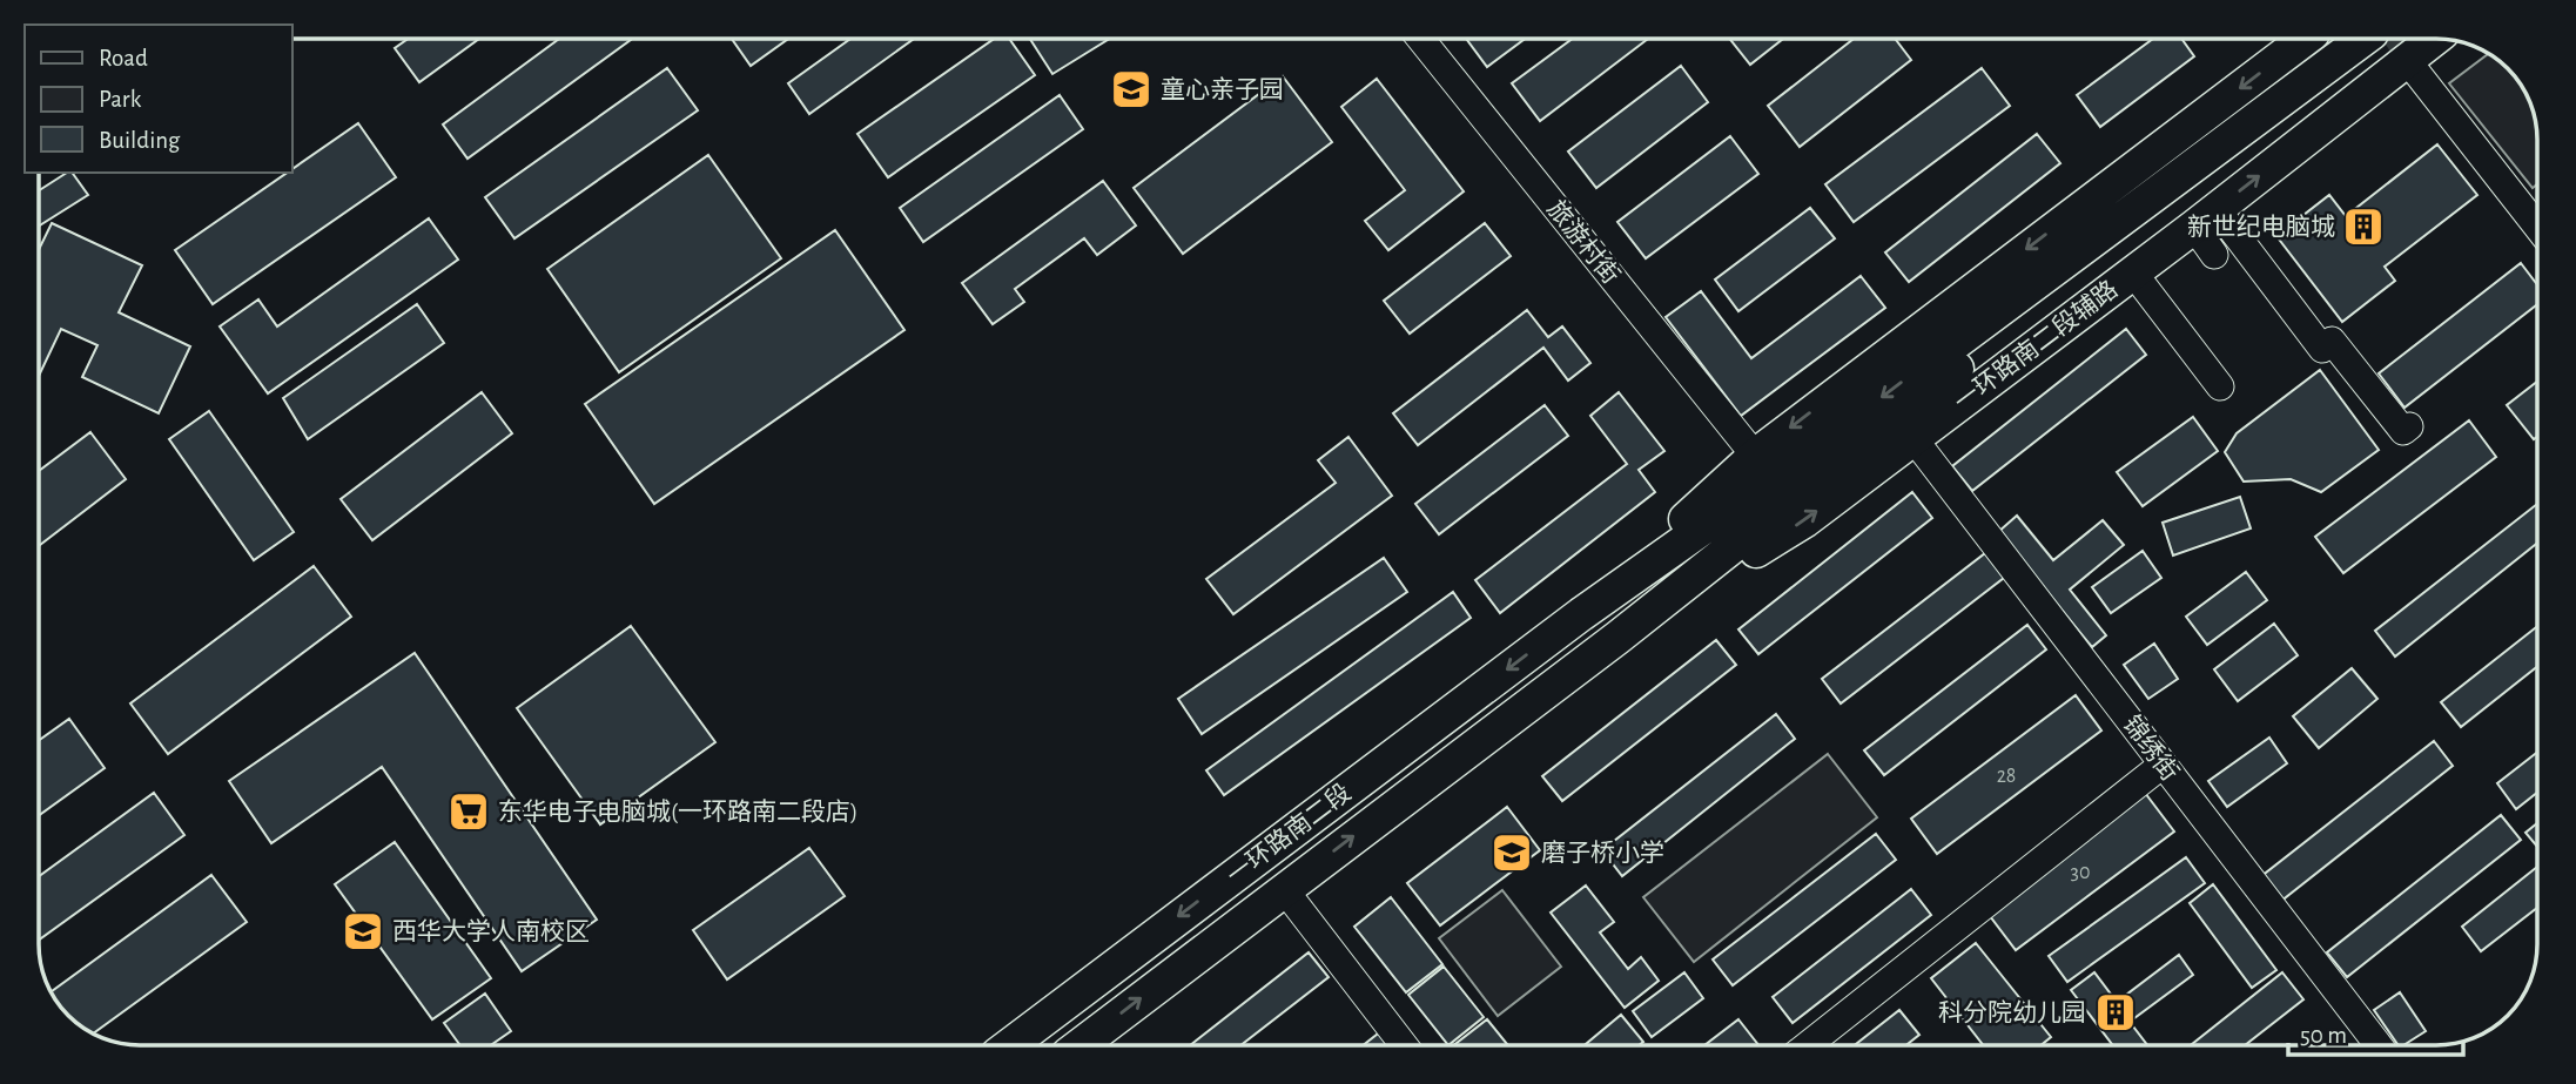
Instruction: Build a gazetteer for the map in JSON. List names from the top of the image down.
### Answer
{
  "streets": {
    "main road": ["一环路南二段辅路", "一环路南二段"],
    "street": ["旅游村街", "锦绣街"]
  },
  "crossings": [
    ["一环路南二段辅路", "锦绣街"],
    ["一环路南二段辅路", "一环路南二段"]
  ],
  "places": {
    "school or university": ["童心亲子园", "磨子桥小学", "西华大学人南校区"],
    "building": ["新世纪电脑城", "科分院幼儿园"],
    "supermarket": ["东华电子电脑城(一环路南二段店)"]
  },
  "house_numbers": ["28", "30"],
  "legend": ["Road", "Park", "Building"],
  "scale_bar": "50 m"
}
